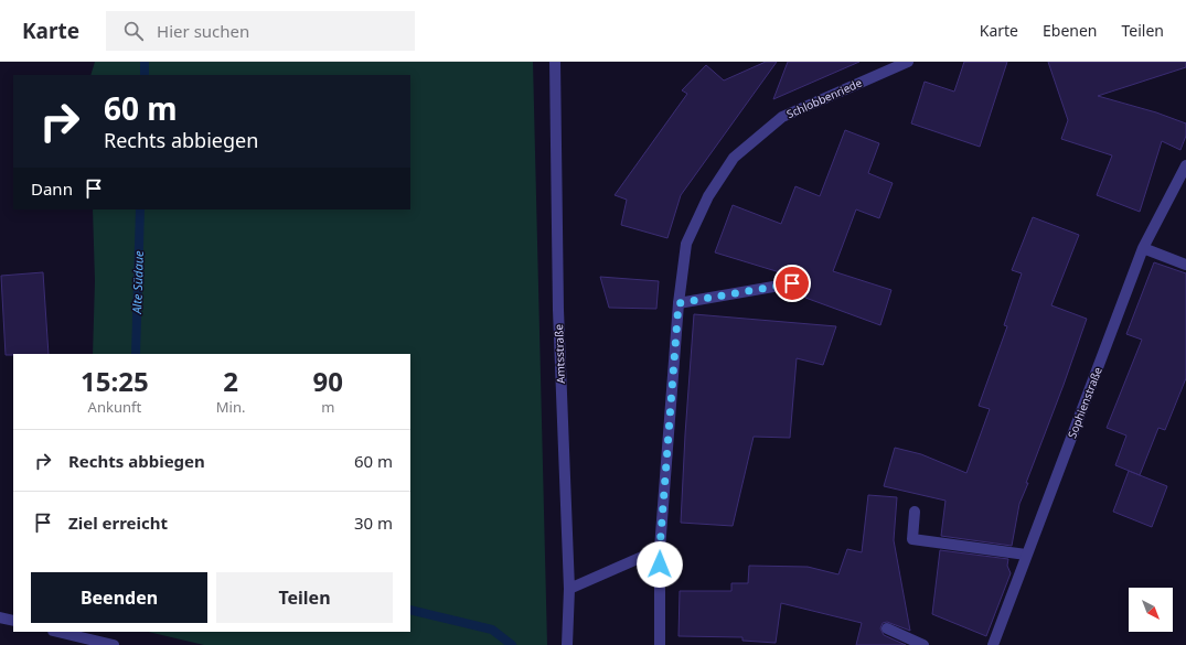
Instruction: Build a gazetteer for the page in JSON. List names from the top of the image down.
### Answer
{
  "streets": {
    "street": ["Schlobbenriede", "Amtsstraße", "Sophienstraße"]
  },
  "water": ["Alte Südaue"],
  "north": "bottom right",
  "page": {
    "header": "Karte",
    "search": "Hier suchen",
    "nav": ["Karte", "Ebenen", "Teilen"],
    "turn": ["60 m", "Rechts abbiegen"],
    "then": "Dann",
    "eta": [
      "15:25",
      "Ankunft",
      "2",
      "Min.",
      "90",
      "m"
    ],
    "list": [
      {
        "name": "Rechts abbiegen",
        "value": "60 m"
      },
      {
        "name": "Ziel erreicht",
        "value": "30 m"
      }
    ],
    "buttons": ["Beenden", "Teilen"]
  }
}
